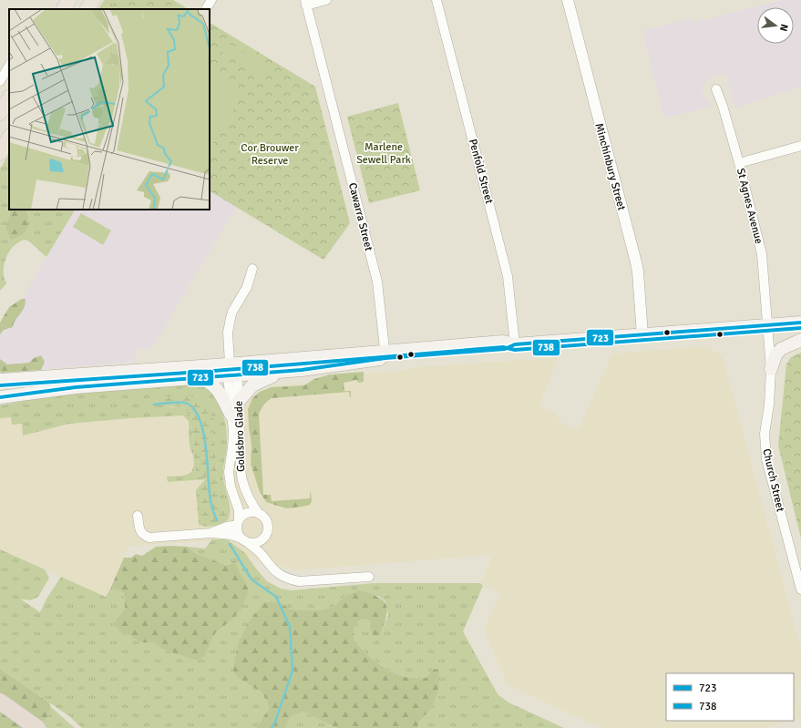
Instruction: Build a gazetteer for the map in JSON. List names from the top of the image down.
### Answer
{
  "streets": {
    "street": [
      "Minchinbury Street",
      "Penfold Street",
      "St Agnes Avenue",
      "Cawarra Street",
      "Goldsbro Glade",
      "Church Street"
    ]
  },
  "crossings": [
    ["St Agnes Avenue", "Church Street"]
  ],
  "parks": ["Marlene Sewell Park", "Cor Brouwer Reserve"],
  "lines": ["transit line 723", "transit line 738"],
  "legend": ["723", "738"],
  "north": "right"
}
